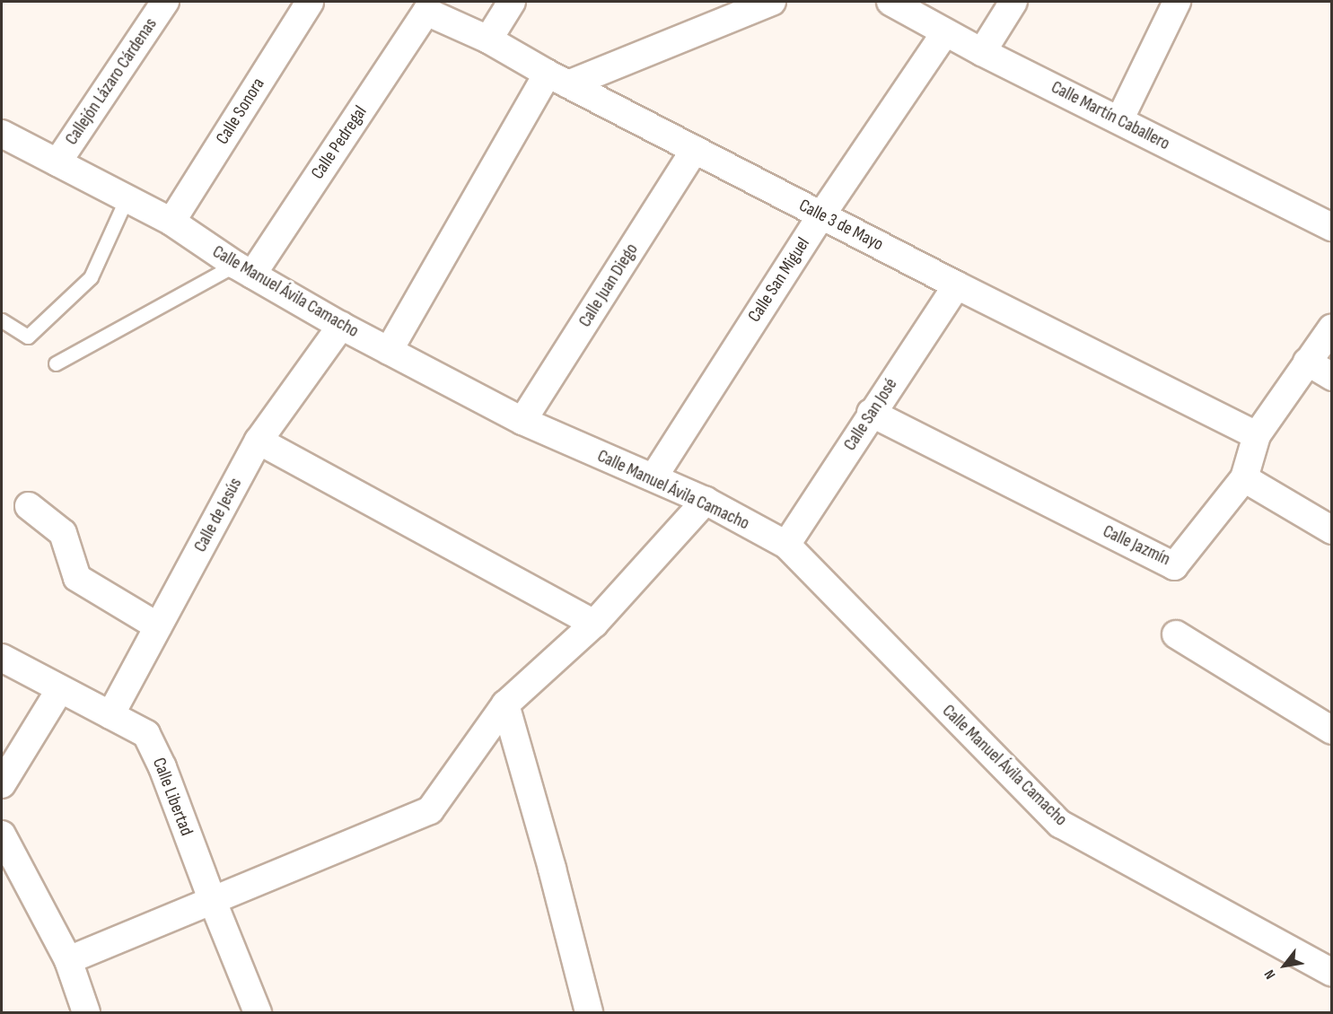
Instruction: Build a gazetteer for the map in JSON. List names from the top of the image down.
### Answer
{
  "streets": {
    "street": [
      "Callejón Lázaro Cárdenas",
      "Calle Sonora",
      "Calle Martín Caballero",
      "Calle Pedregal",
      "Calle 3 de Mayo",
      "Calle San Miguel",
      "Calle Juan Diego",
      "Calle Manuel Ávila Camacho",
      "Calle San José",
      "Calle de Jesús",
      "Calle Jazmín",
      "Calle Libertad"
    ]
  },
  "crossings": [
    ["Callejón Lázaro Cárdenas", "Calle Manuel Ávila Camacho"],
    ["Calle Sonora", "Calle Manuel Ávila Camacho"],
    ["Calle Martín Caballero", "Calle San Miguel"],
    ["Calle Pedregal", "Calle 3 de Mayo"],
    ["Calle Pedregal", "Calle Manuel Ávila Camacho"],
    ["Calle 3 de Mayo", "Calle San Miguel"],
    ["Calle 3 de Mayo", "Calle Juan Diego"],
    ["Calle 3 de Mayo", "Calle San José"],
    ["Calle 3 de Mayo", "Calle Jazmín"],
    ["Calle San Miguel", "Calle Manuel Ávila Camacho"],
    ["Calle Juan Diego", "Calle Manuel Ávila Camacho"],
    ["Calle Manuel Ávila Camacho", "Calle San José"],
    ["Calle Manuel Ávila Camacho", "Calle de Jesús"],
    ["Calle San José", "Calle Jazmín"],
    ["Calle de Jesús", "Calle Libertad"]
  ],
  "north": "bottom left"
}
